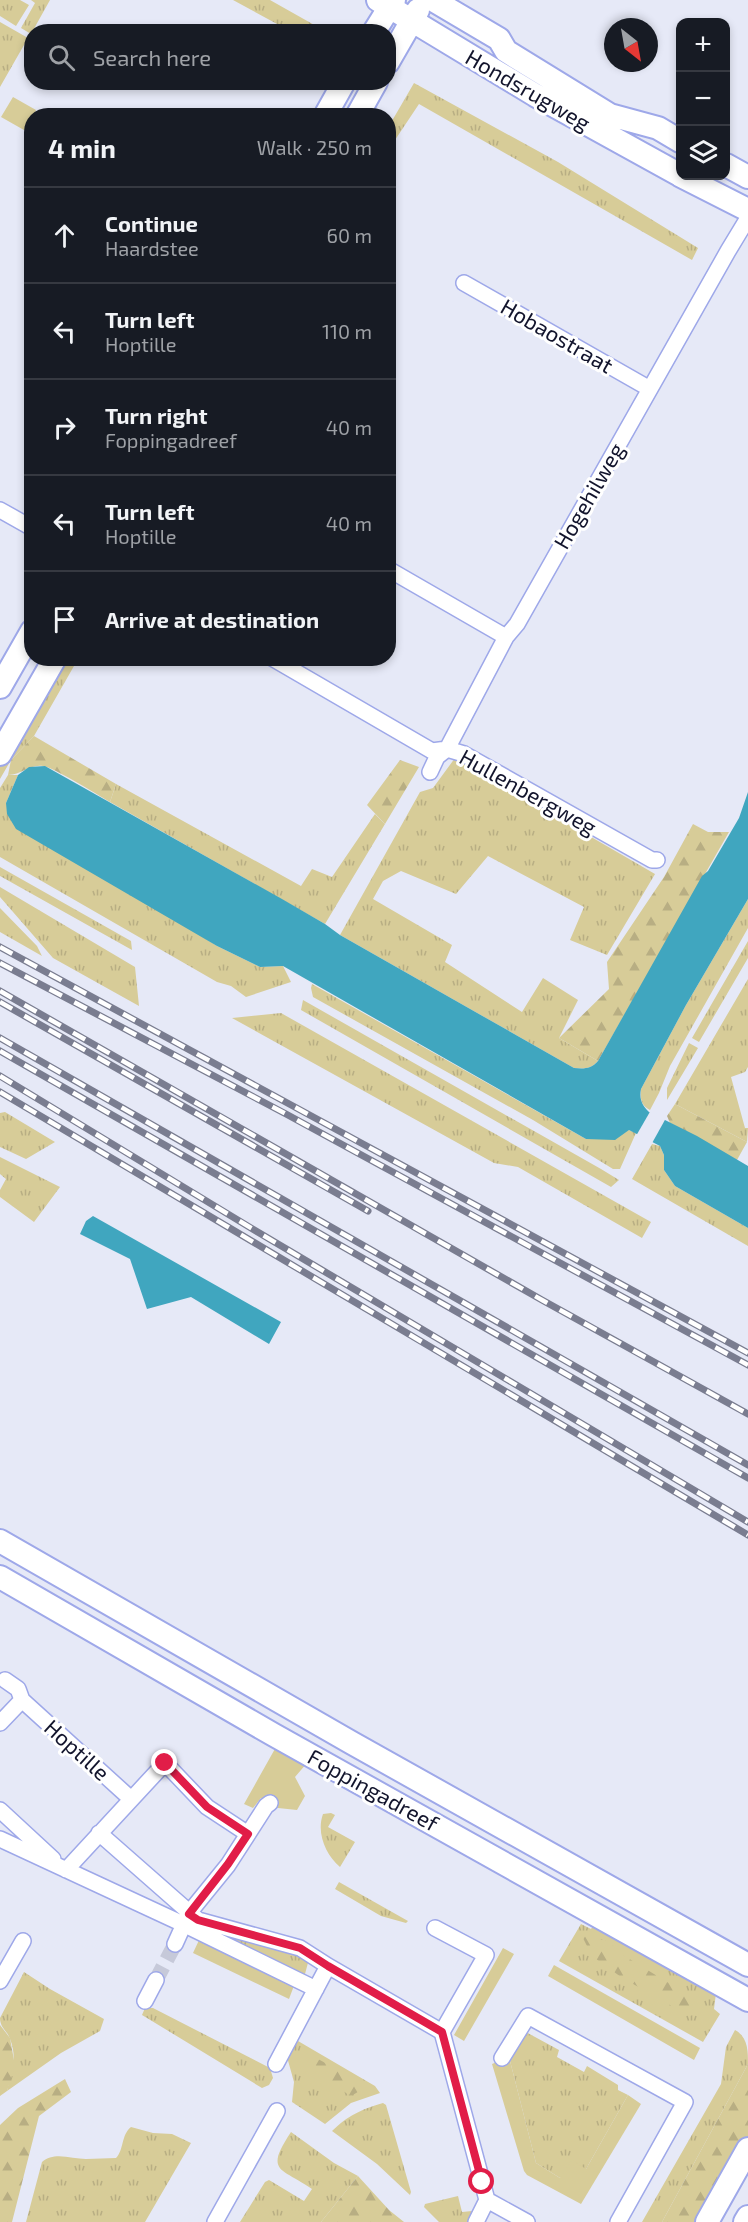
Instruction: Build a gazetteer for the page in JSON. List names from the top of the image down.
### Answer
{
  "streets": {
    "street": [
      "Hondsrugweg",
      "Hobaostraat",
      "Hogehilweg",
      "Hullenbergweg",
      "Hoptille",
      "Foppingadreef"
    ]
  },
  "crossings": [
    ["Hobaostraat", "Hogehilweg"],
    ["Hogehilweg", "Hullenbergweg"]
  ],
  "north": "bottom right",
  "page": {
    "map_buttons": ["+", "−"],
    "search": "Search here",
    "heading": ["4 min", "Walk · 250 m"],
    "list": [
      ["Continue", "Haardstee", "60 m"],
      ["Turn left", "Hoptille", "110 m"],
      ["Turn right", "Foppingadreef", "40 m"],
      ["Turn left", "Hoptille", "40 m"],
      "Arrive at destination"
    ]
  }
}
